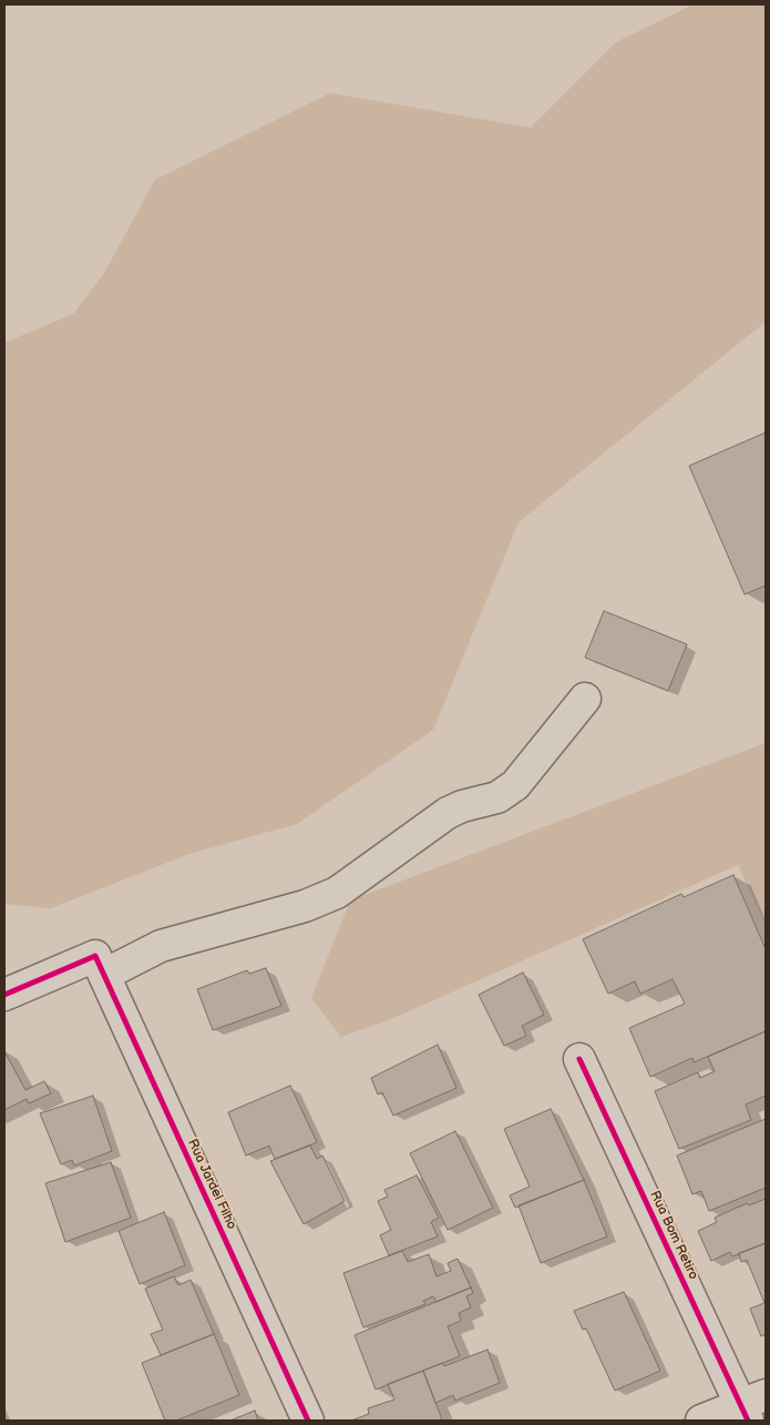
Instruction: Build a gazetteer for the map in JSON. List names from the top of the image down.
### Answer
{
  "streets": {
    "street": ["Rua Jardel Filho", "Rua Bom Retiro"]
  }
}
